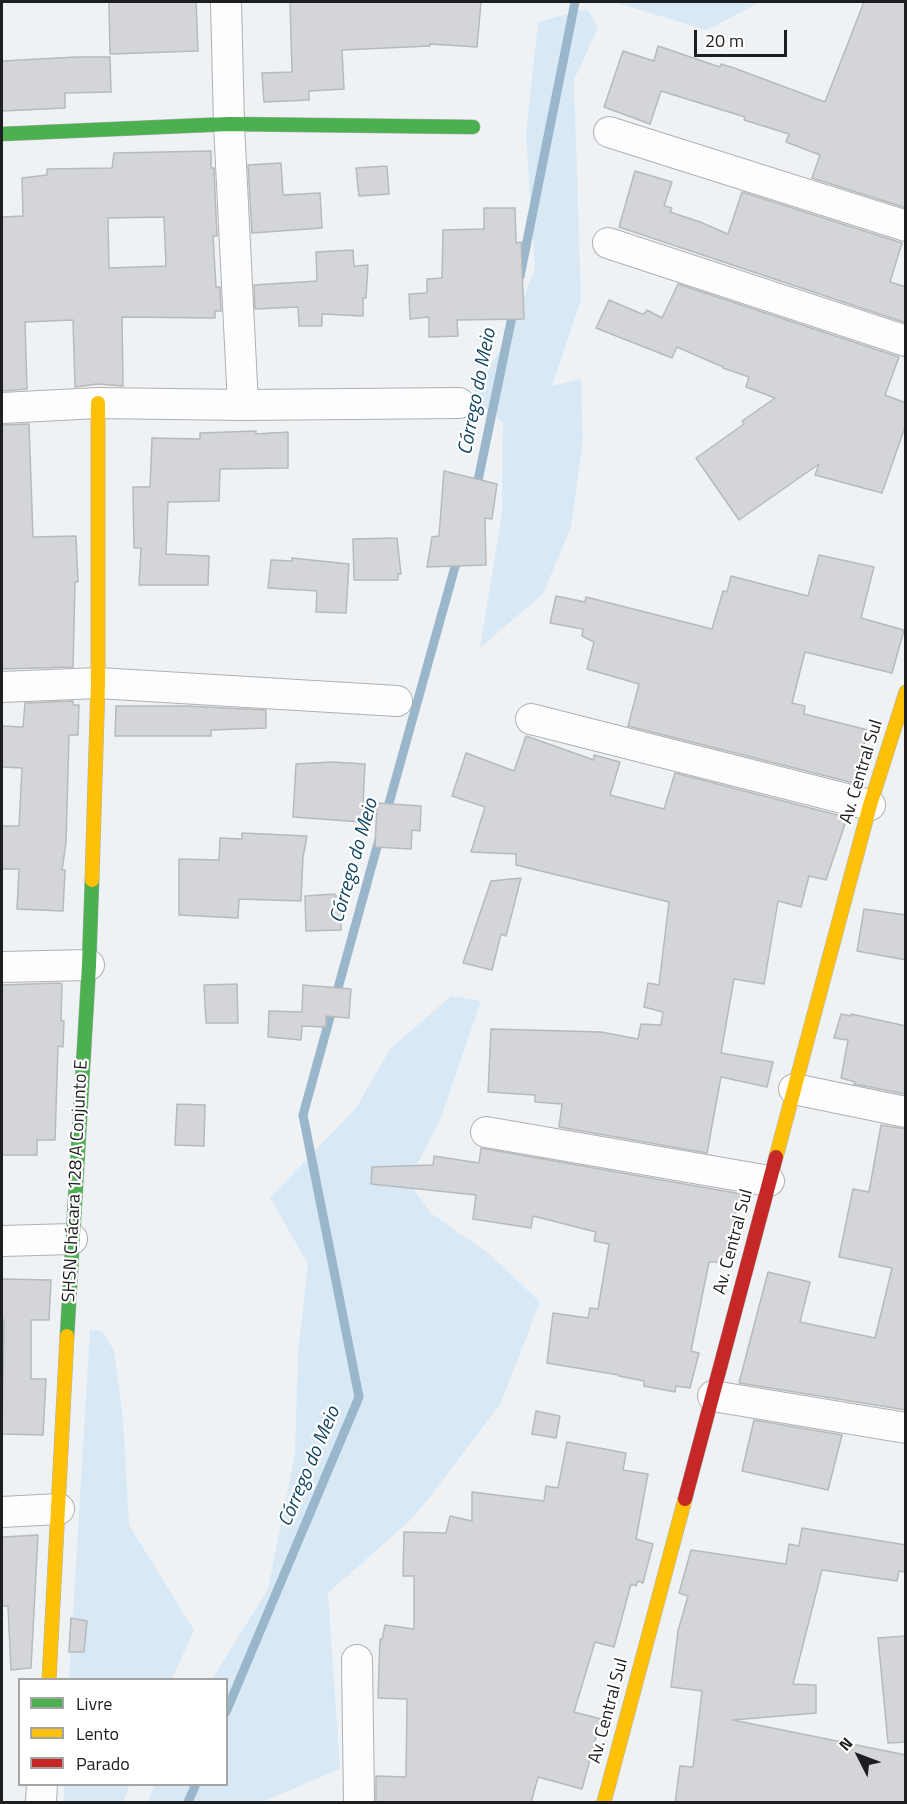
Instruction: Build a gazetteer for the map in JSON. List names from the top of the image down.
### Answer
{
  "streets": {
    "street": ["Av. Central Sul", "SHSN Chácara 128 A Conjunto E"]
  },
  "water": ["Córrego do Meio"],
  "legend": ["Livre", "Lento", "Parado"],
  "scale_bar": "20 m",
  "north": "top left"
}
